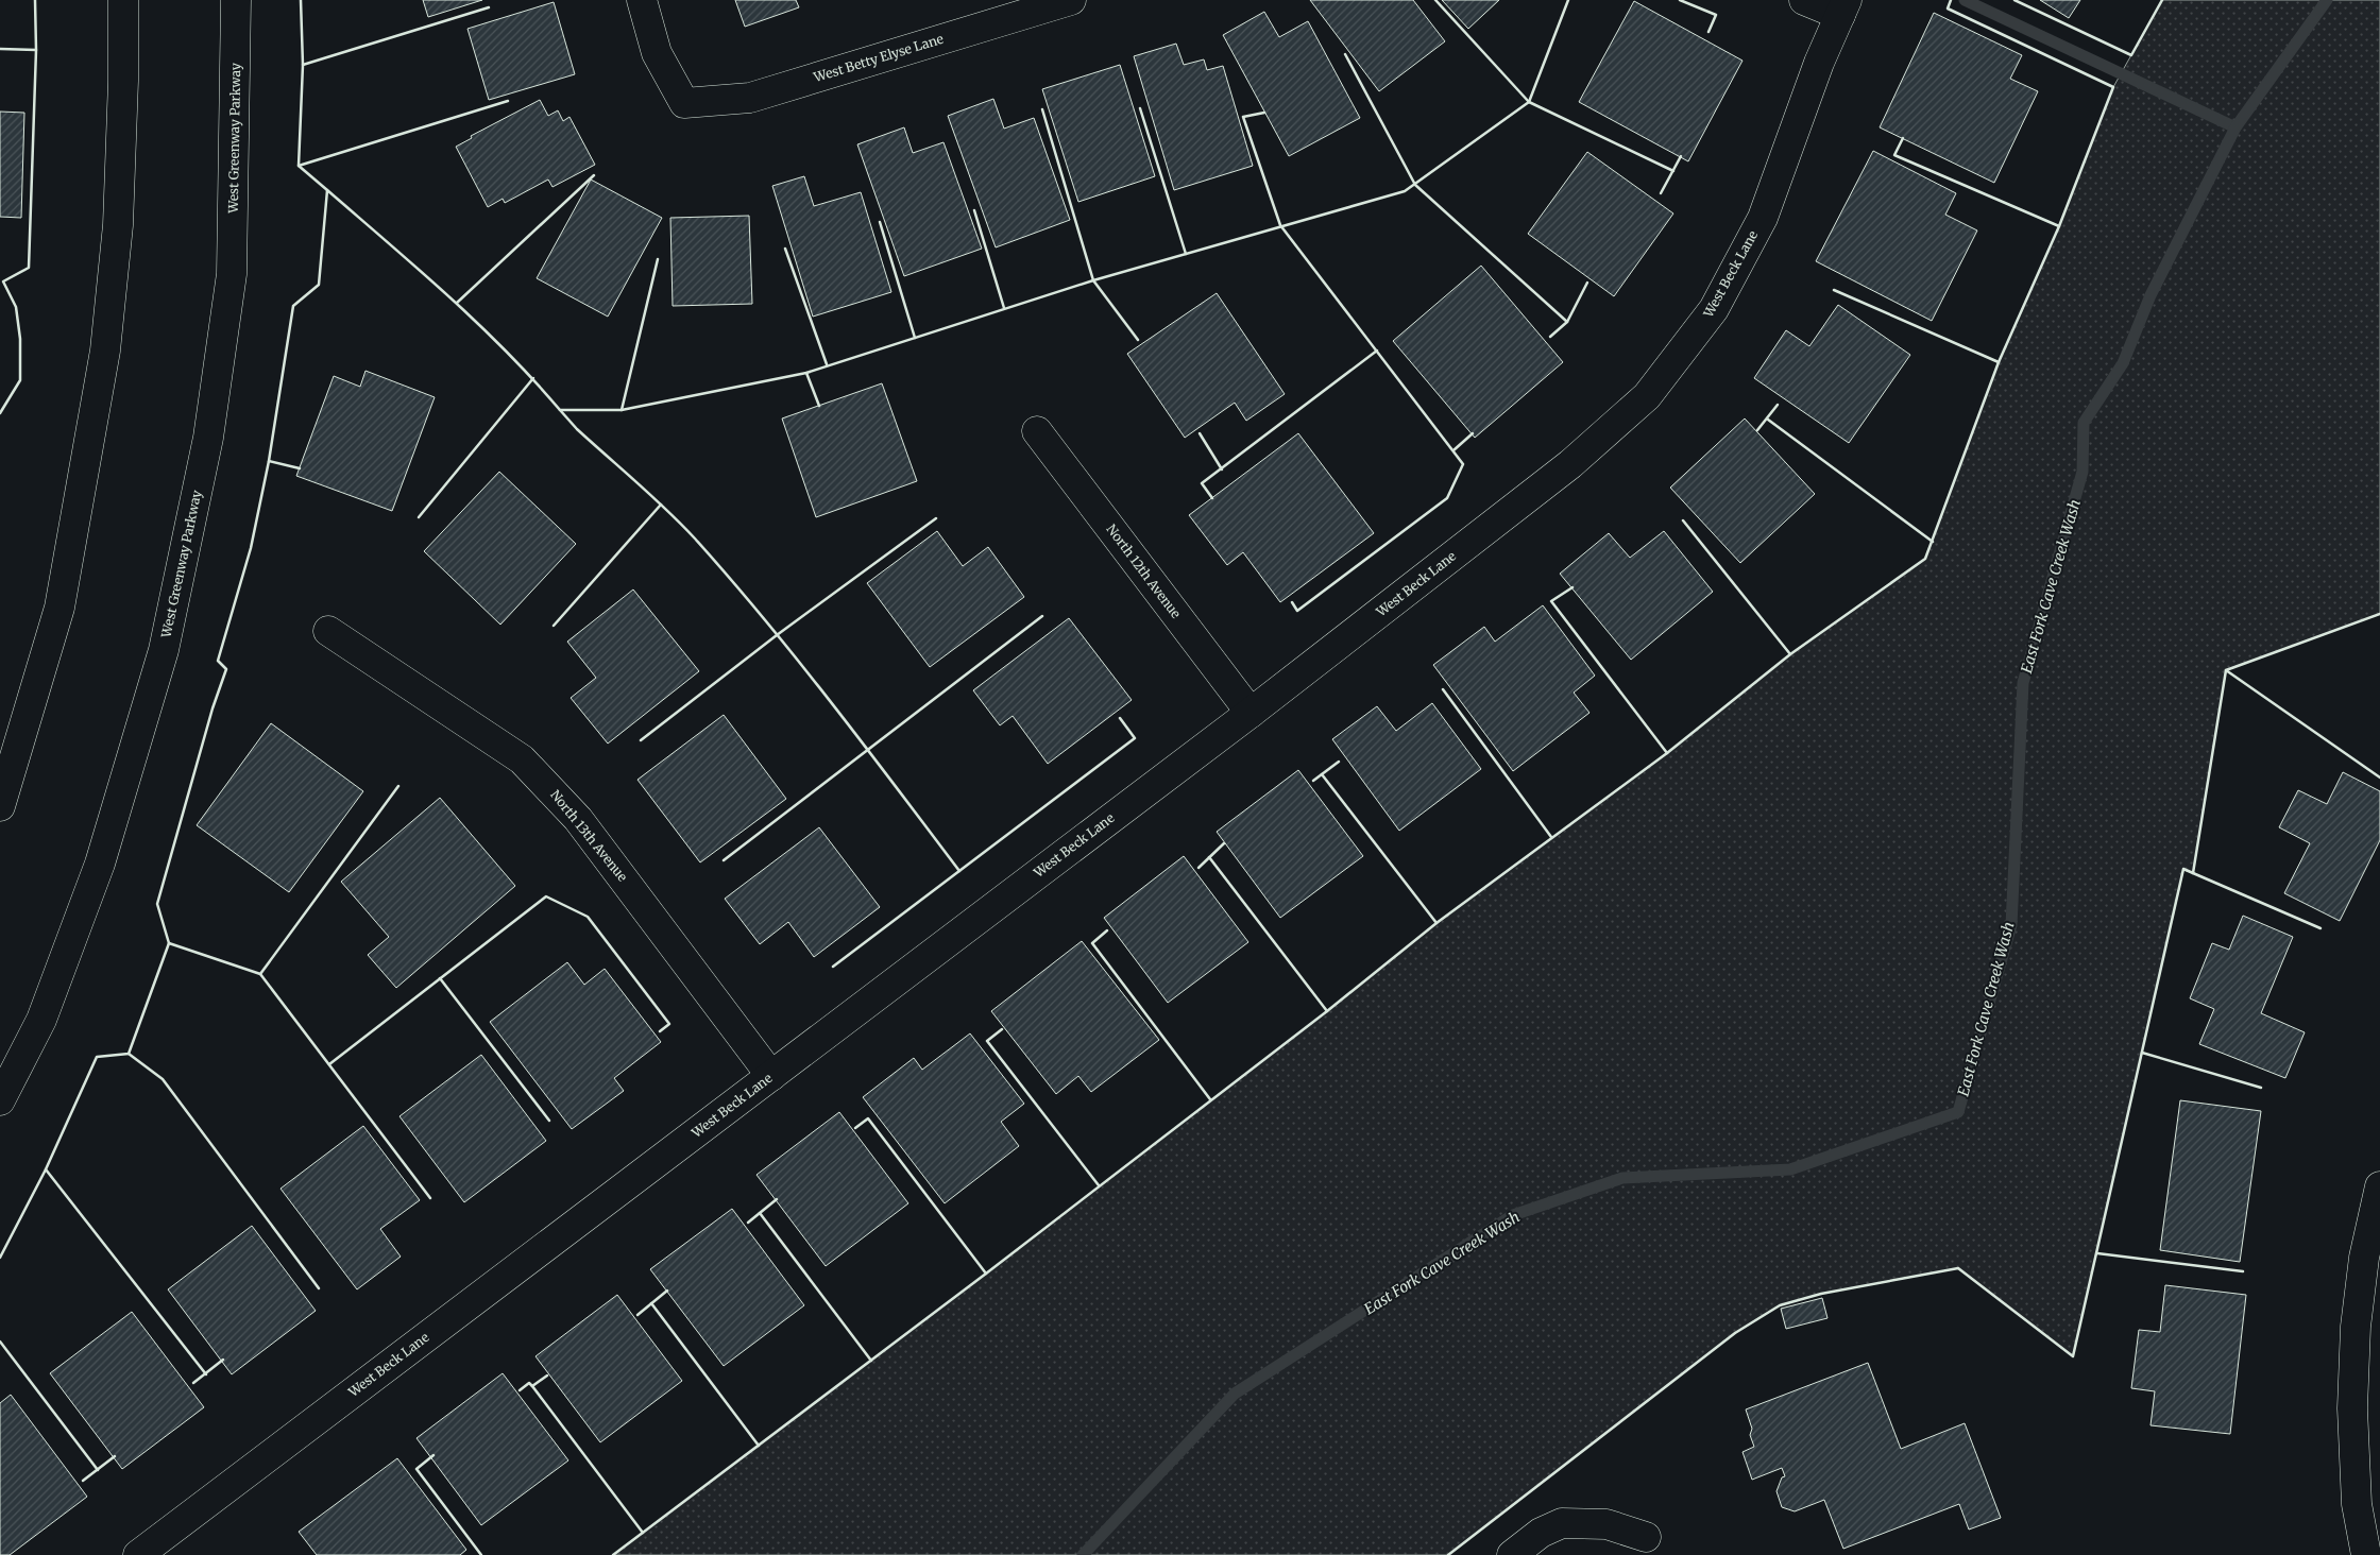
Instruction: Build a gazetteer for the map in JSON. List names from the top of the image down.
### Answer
{
  "streets": {
    "street": [
      "West Betty Elyse Lane",
      "West Greenway Parkway",
      "West Beck Lane",
      "North 12th Avenue",
      "North 13th Avenue"
    ]
  },
  "crossings": [
    ["West Beck Lane", "North 12th Avenue"],
    ["West Beck Lane", "North 13th Avenue"]
  ],
  "water": ["East Fork Cave Creek Wash"]
}
